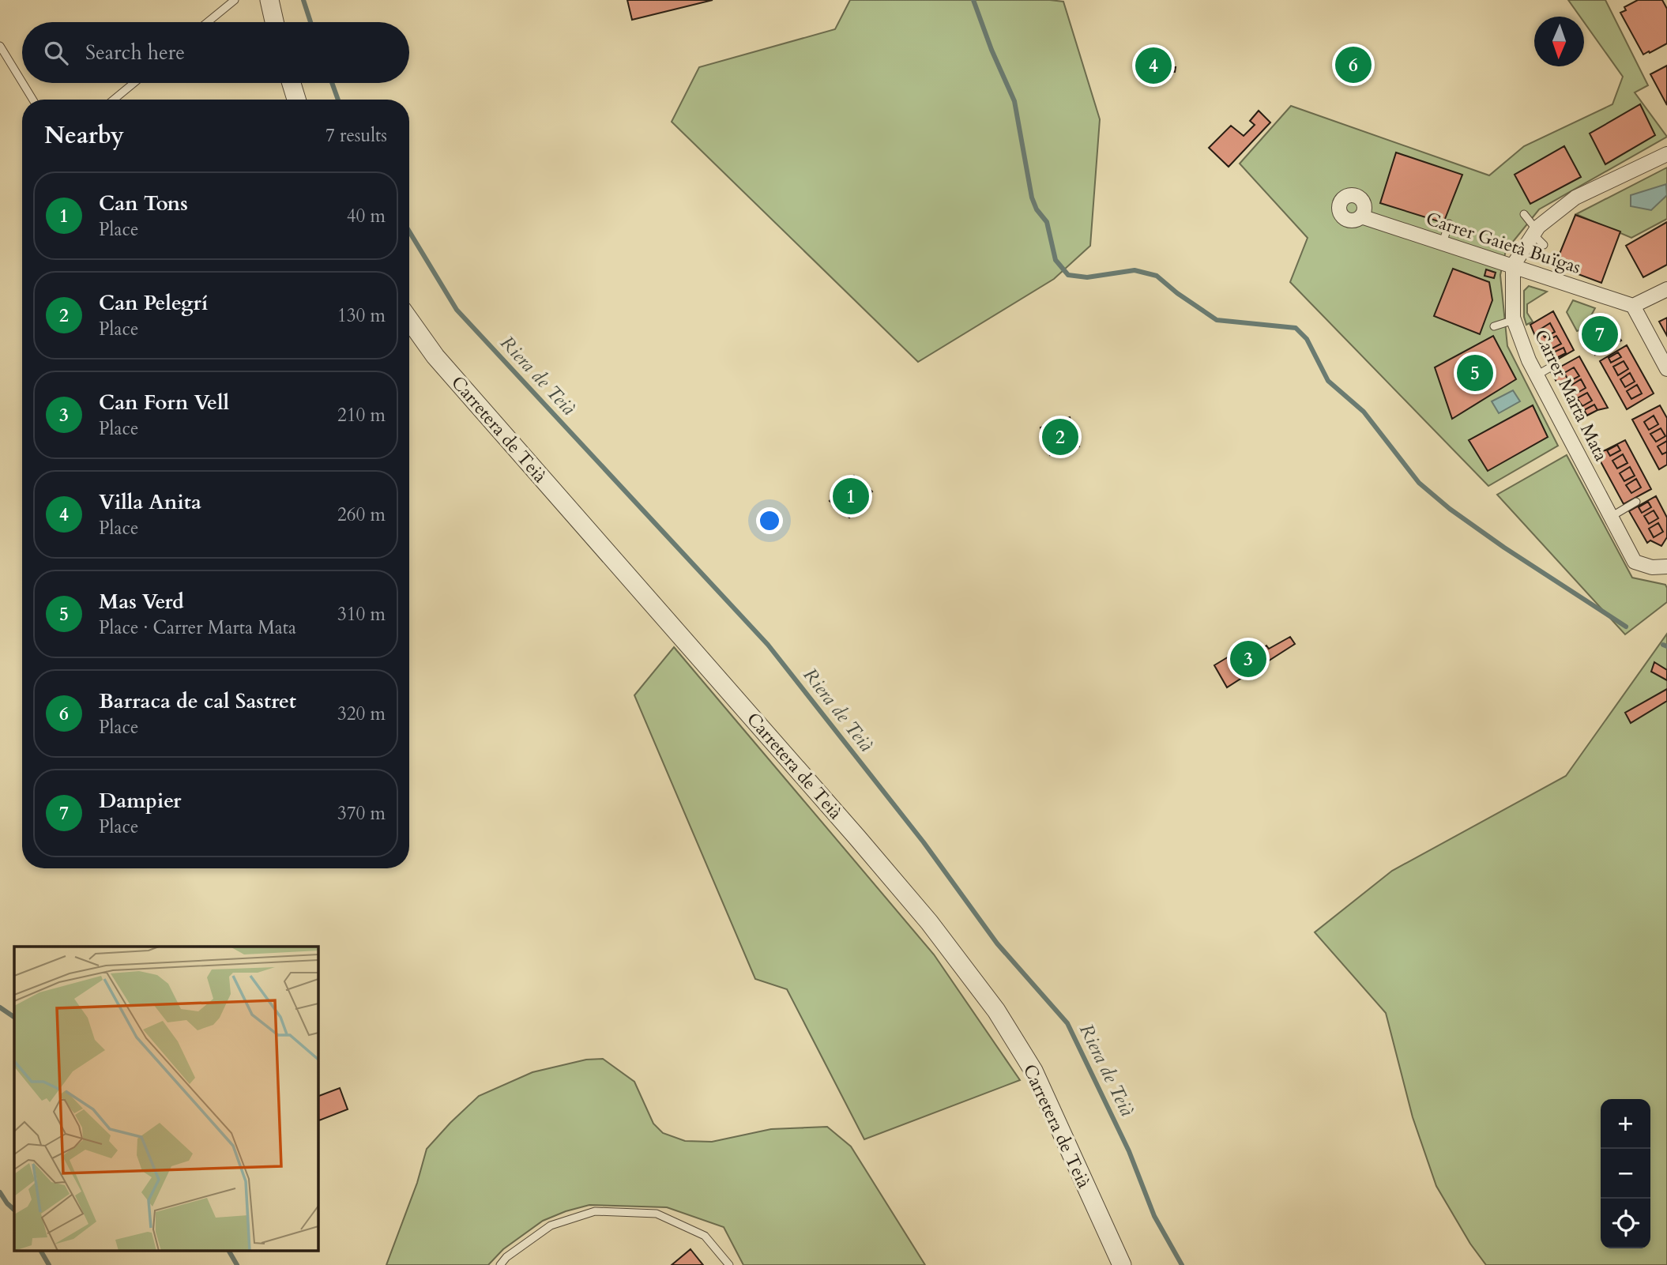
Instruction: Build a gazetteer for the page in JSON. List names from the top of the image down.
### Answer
{
  "streets": {
    "street": ["Carrer Gaietà Buïgas", "Carrer Marta Mata", "Carretera de Teià"]
  },
  "crossings": [
    ["Carrer Gaietà Buïgas", "Carrer Marta Mata"]
  ],
  "water": ["Riera de Teià"],
  "north": "bottom",
  "page": {
    "search": "Search here",
    "pins": [
      "6",
      "4",
      "7",
      "5",
      "2",
      "1",
      "3"
    ],
    "heading": ["Nearby", "7 results"],
    "list": [
      {
        "mark": "1",
        "name": "Can Tons",
        "note": "Place",
        "value": "40 m"
      },
      {
        "mark": "2",
        "name": "Can Pelegrí",
        "note": "Place",
        "value": "130 m"
      },
      {
        "mark": "3",
        "name": "Can Forn Vell",
        "note": "Place",
        "value": "210 m"
      },
      {
        "mark": "4",
        "name": "Villa Anita",
        "note": "Place",
        "value": "260 m"
      },
      {
        "mark": "5",
        "name": "Mas Verd",
        "note": "Place · Carrer Marta Mata",
        "value": "310 m"
      },
      {
        "mark": "6",
        "name": "Barraca de cal Sastret",
        "note": "Place",
        "value": "320 m"
      },
      {
        "mark": "7",
        "name": "Dampier",
        "note": "Place",
        "value": "370 m"
      }
    ],
    "map_buttons": ["+", "−"]
  }
}
